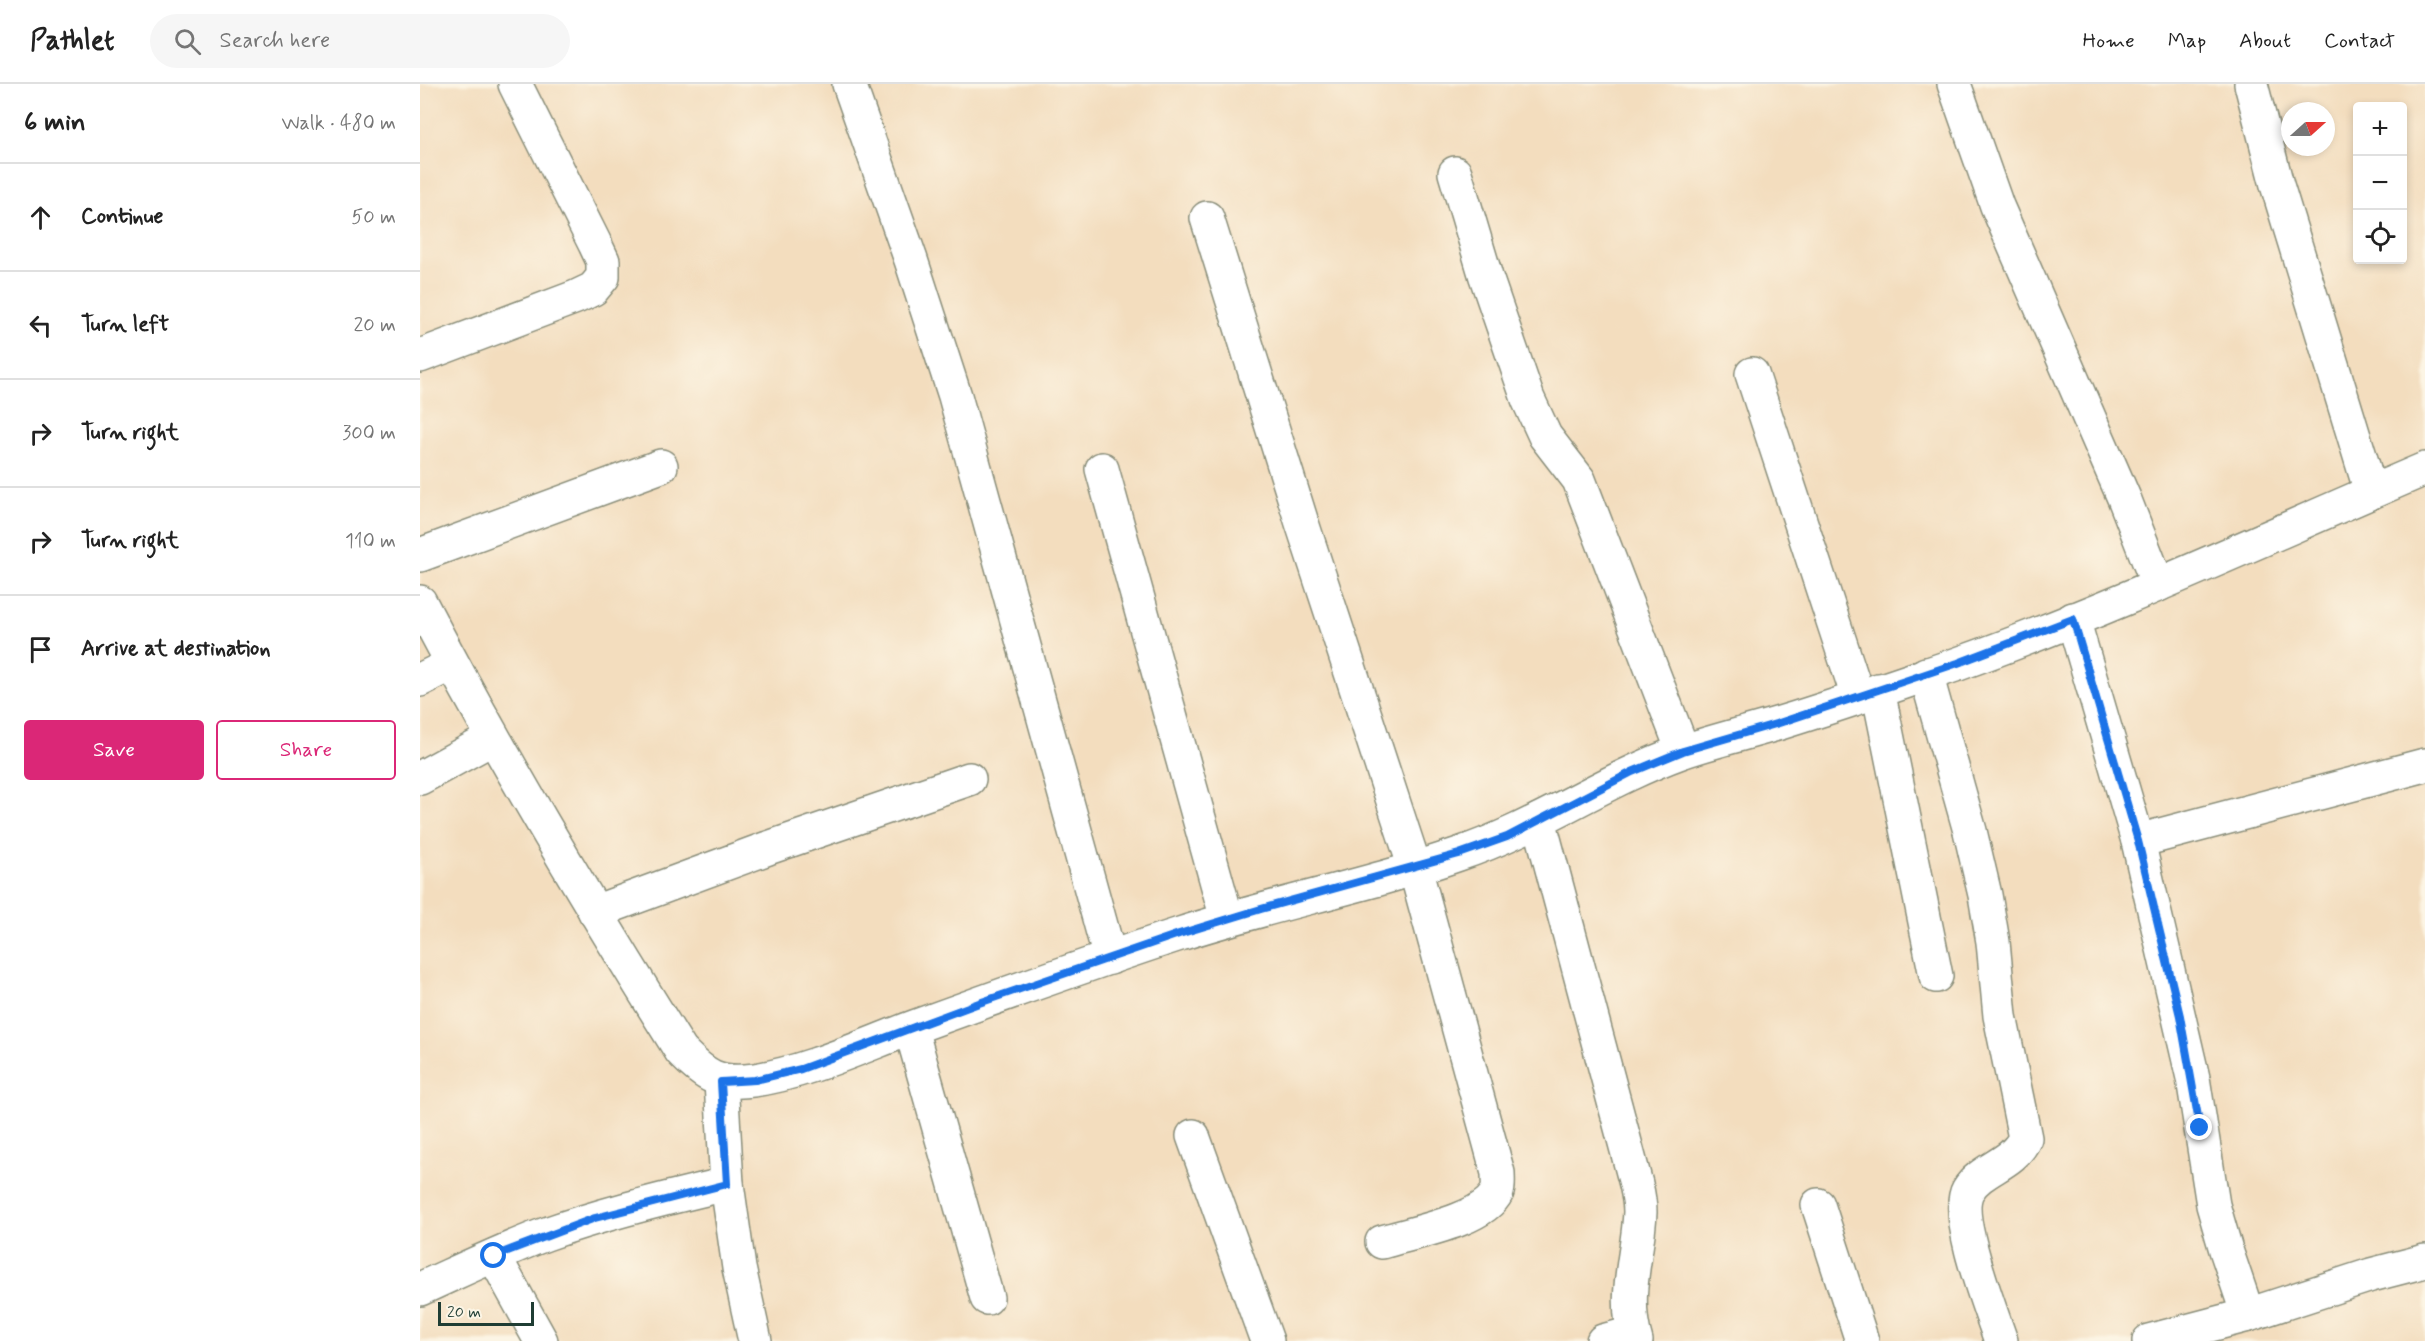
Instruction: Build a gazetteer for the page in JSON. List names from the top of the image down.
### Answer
{
  "scale_bar": "20 m",
  "north": "right",
  "page": {
    "header": "Pathlet",
    "search": "Search here",
    "nav": [
      "Home",
      "Map",
      "About",
      "Contact"
    ],
    "heading": ["6 min", "Walk · 480 m"],
    "map_buttons": ["+", "−"],
    "list": [
      ["Continue", "50 m"],
      ["Turn left", "20 m"],
      ["Turn right", "300 m"],
      ["Turn right", "110 m"],
      "Arrive at destination"
    ],
    "buttons": ["Save", "Share"],
    "scale": "20 m"
  }
}
